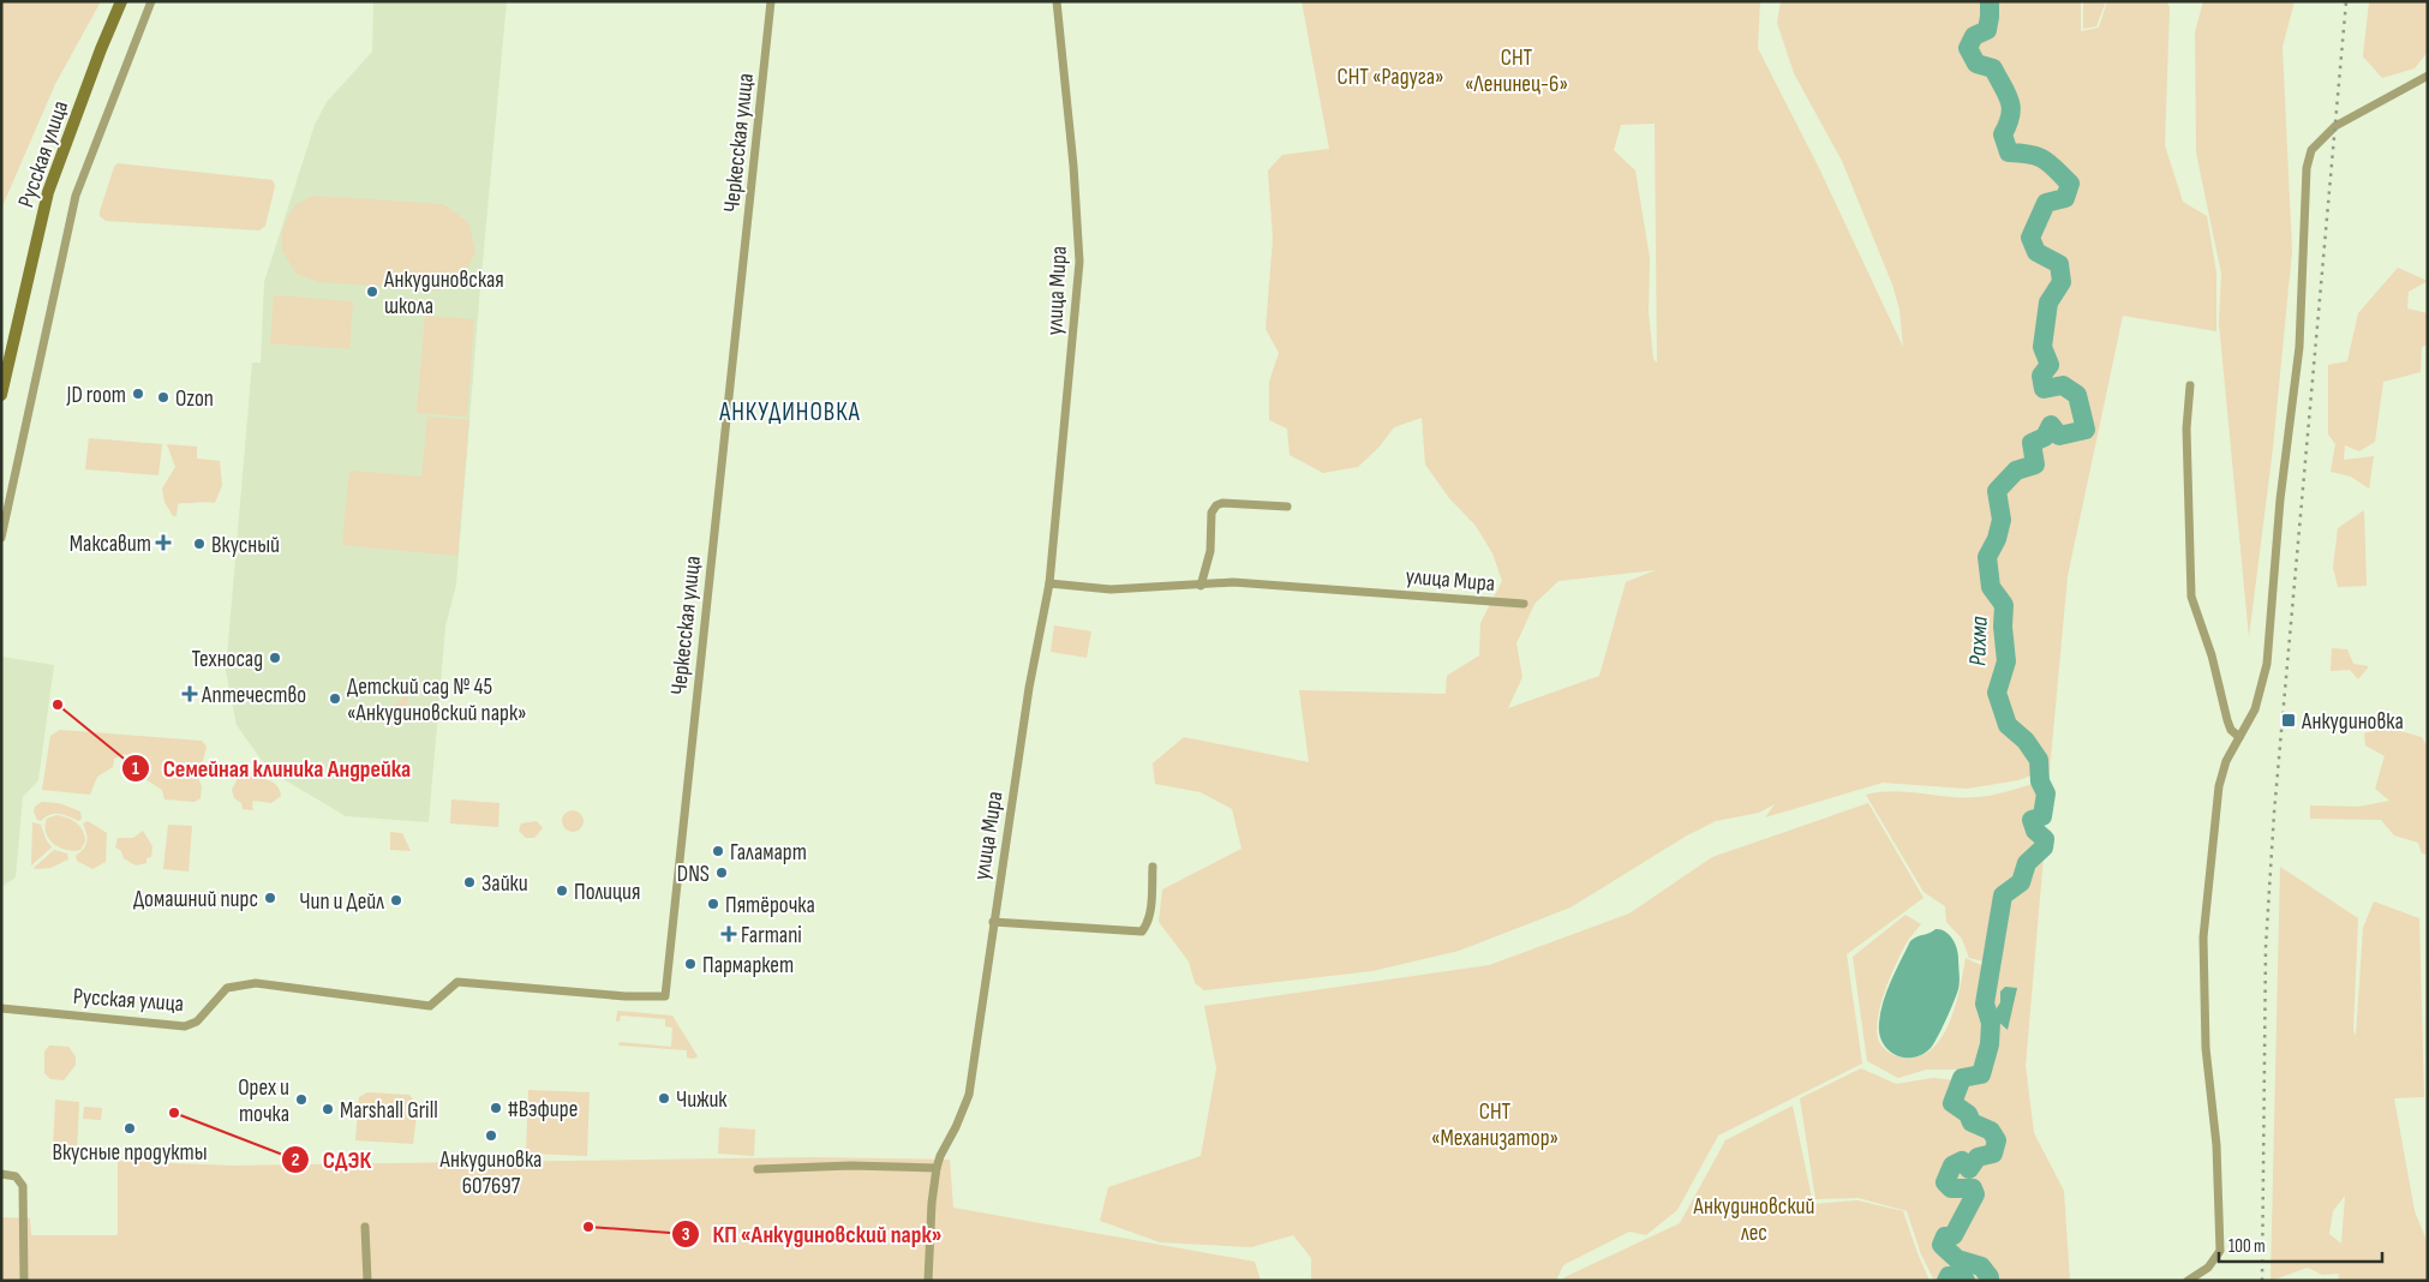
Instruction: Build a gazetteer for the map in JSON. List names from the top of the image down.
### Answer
{
  "streets": {
    "street": ["Черкесская улица", "Русская улица", "улица Мира"]
  },
  "crossings": [
    ["Черкесская улица", "Русская улица"]
  ],
  "districts": ["АНКУДИНОВКА"],
  "water": ["Рахма"],
  "parks": [
    "СНТ «Ленинец-6»",
    "СНТ «Радуга»",
    "СНТ «Механизатор»",
    "Анкудиновский лес"
  ],
  "places": {
    "other": [
      "Анкудиновская школа",
      "JD room",
      "Ozon",
      "Вкусный",
      "Техносад",
      "Детский сад № 45 «Анкудиновский парк»",
      "Семейная клиника Андрейка",
      "Галамарт",
      "DNS",
      "Зайки",
      "Полиция",
      "Домашний пирс",
      "Чип и Дейл",
      "Пятёрочка",
      "Пармаркет",
      "Чижик",
      "Орех и точка",
      "#Вэфире",
      "Marshall Grill",
      "СДЭК",
      "Вкусные продукты",
      "Анкудиновка 607697",
      "КП «Анкудиновский парк»"
    ],
    "health": ["Максавит", "Аптечество", "Farmani"],
    "transit": ["Анкудиновка"]
  },
  "scale_bar": "100 m"
}
